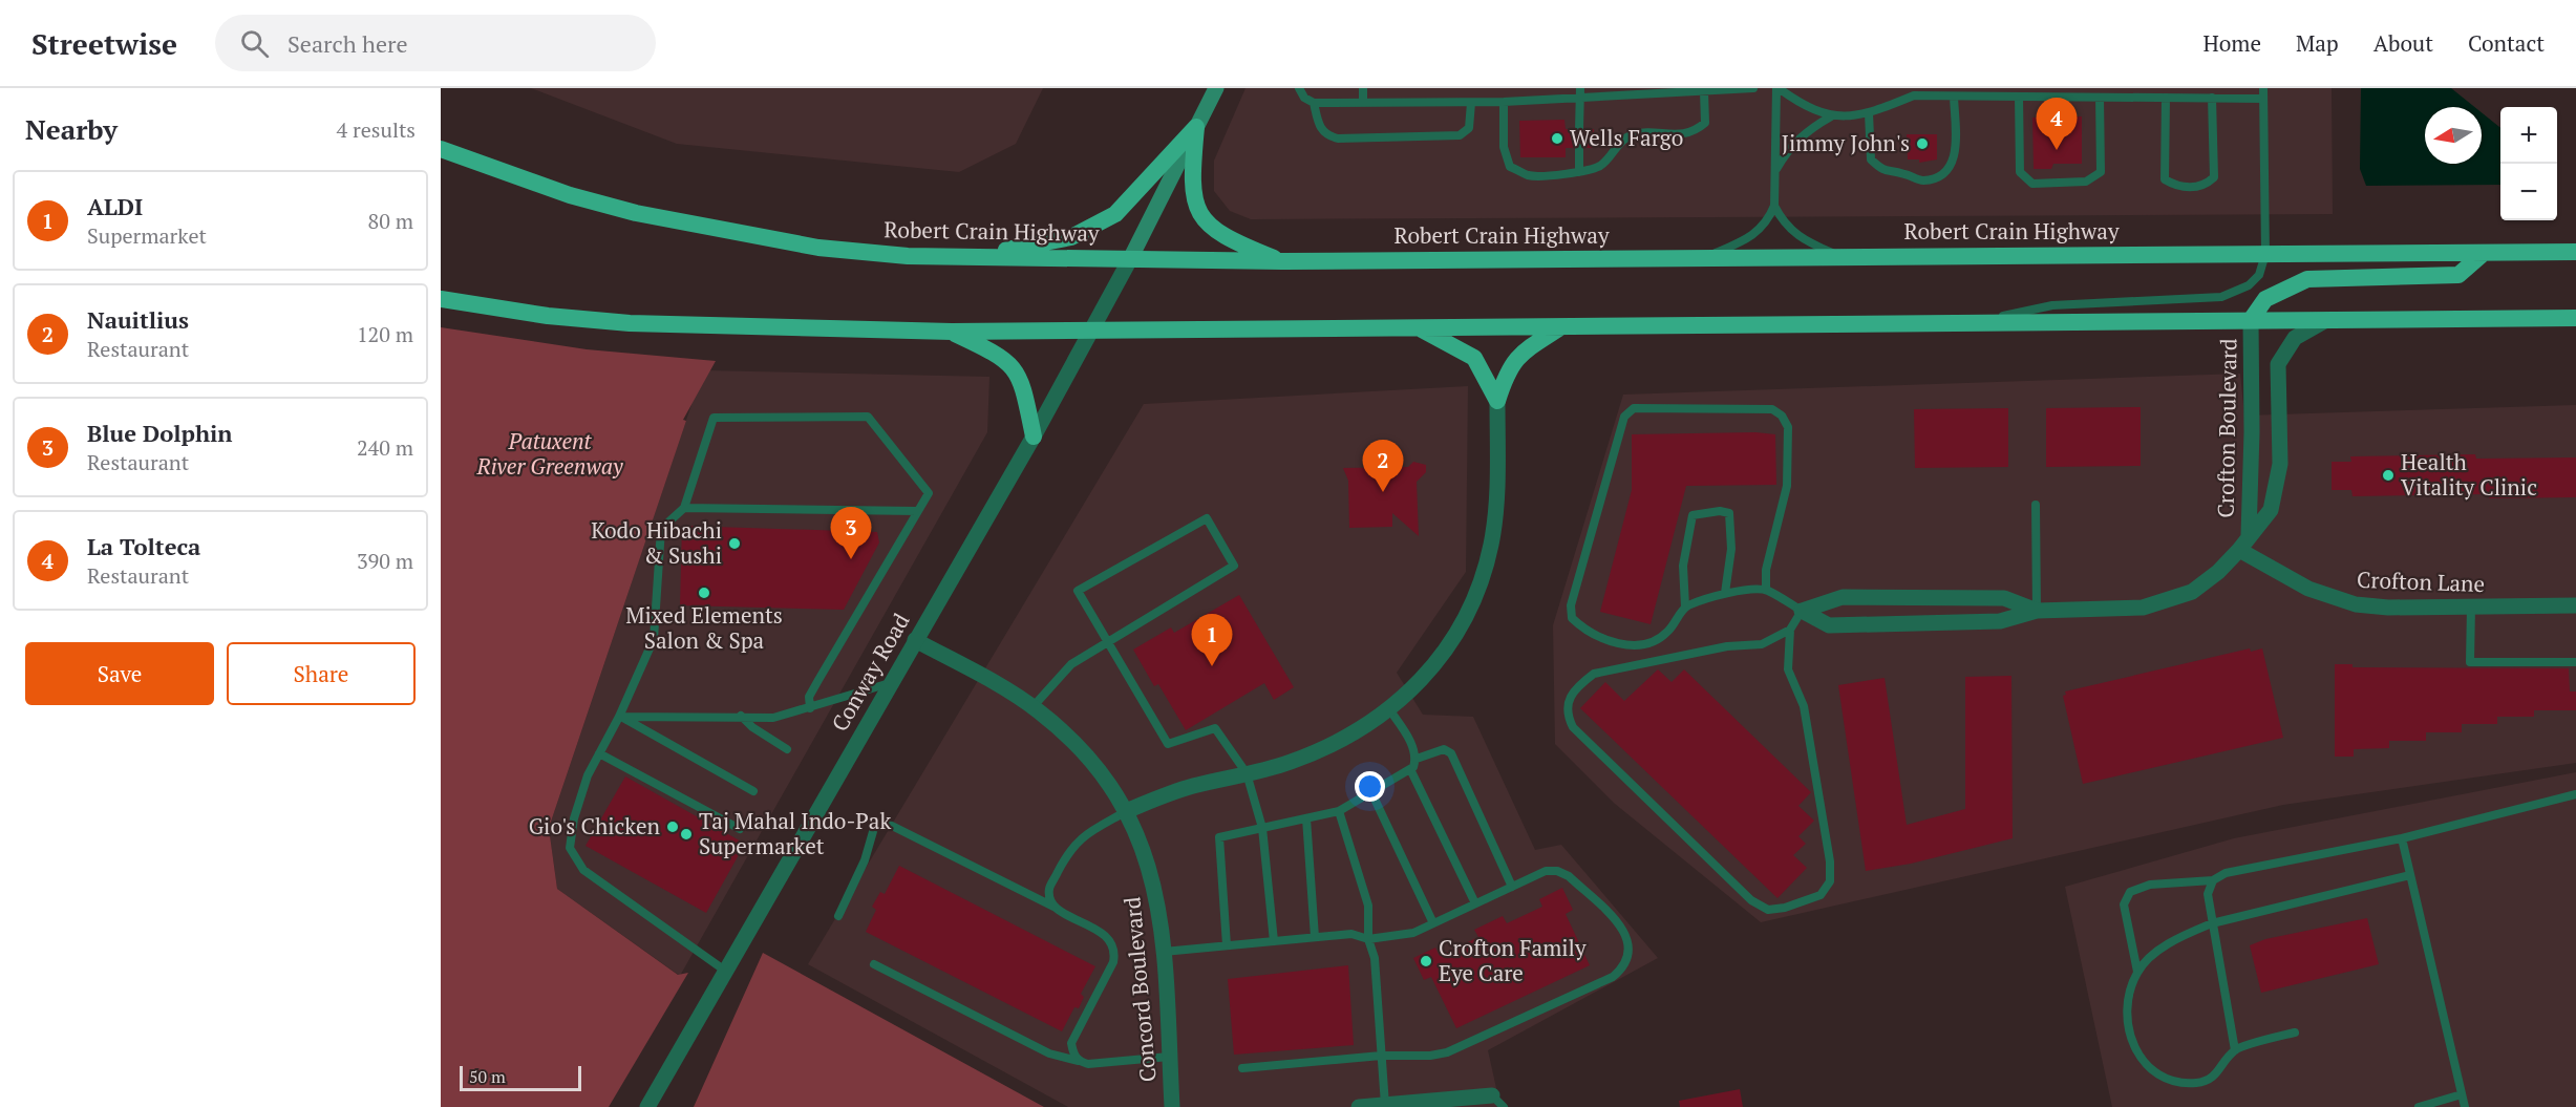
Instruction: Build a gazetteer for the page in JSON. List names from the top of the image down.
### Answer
{
  "streets": {
    "highway": ["Robert Crain Highway"],
    "street": [
      "Crofton Boulevard",
      "Crofton Lane",
      "Conway Road",
      "Concord Boulevard"
    ]
  },
  "crossings": [
    ["Robert Crain Highway", "Conway Road"],
    ["Crofton Boulevard", "Crofton Lane"],
    ["Conway Road", "Concord Boulevard"]
  ],
  "parks": ["Patuxent River Greenway"],
  "places": [
    "Wells Fargo",
    "Jimmy John's",
    "Health Vitality Clinic",
    "Kodo Hibachi & Sushi",
    "Mixed Elements Salon & Spa",
    "Gio's Chicken",
    "Taj Mahal Indo-Pak Supermarket",
    "Crofton Family Eye Care"
  ],
  "scale_bar": "50 m",
  "north": "left",
  "page": {
    "header": "Streetwise",
    "search": "Search here",
    "nav": [
      "Home",
      "Map",
      "About",
      "Contact"
    ],
    "heading": ["Nearby", "4 results"],
    "pins": [
      "4",
      "2",
      "3",
      "1"
    ],
    "map_buttons": ["+", "−"],
    "list": [
      {
        "mark": "1",
        "name": "ALDI",
        "note": "Supermarket",
        "value": "80 m"
      },
      {
        "mark": "2",
        "name": "Nauitlius",
        "note": "Restaurant",
        "value": "120 m"
      },
      {
        "mark": "3",
        "name": "Blue Dolphin",
        "note": "Restaurant",
        "value": "240 m"
      },
      {
        "mark": "4",
        "name": "La Tolteca",
        "note": "Restaurant",
        "value": "390 m"
      }
    ],
    "buttons": ["Save", "Share"],
    "scale": "50 m"
  }
}
